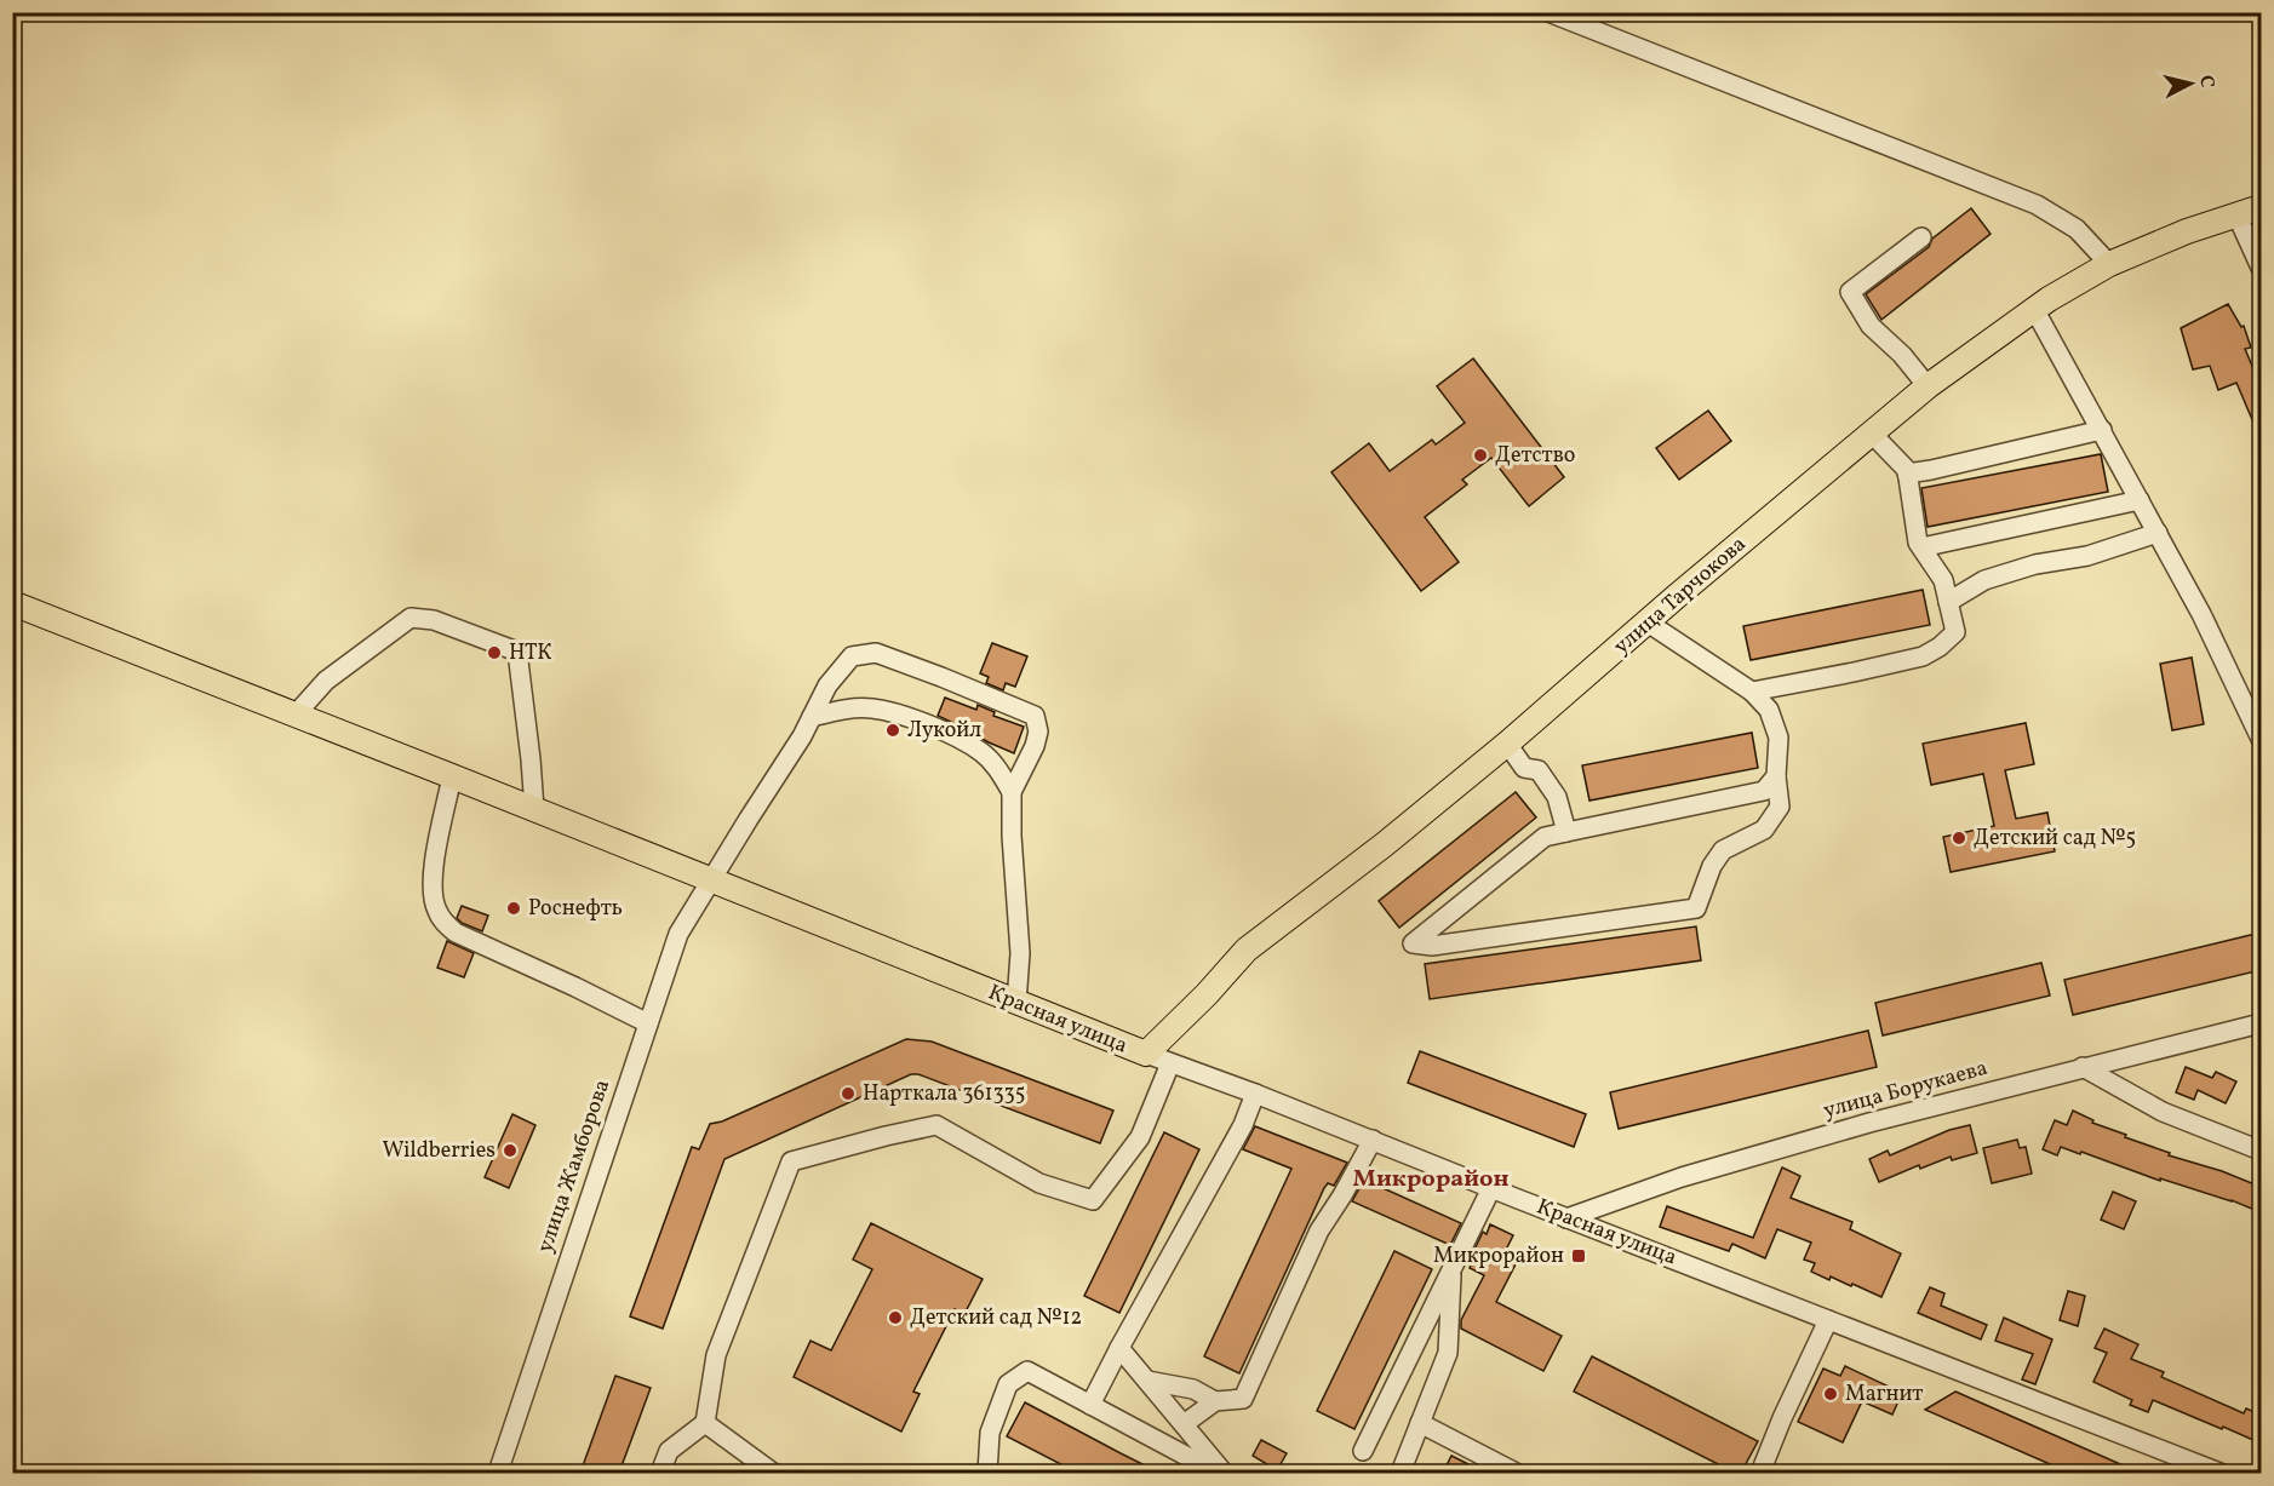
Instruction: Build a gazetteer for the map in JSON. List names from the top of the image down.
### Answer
{
  "streets": {
    "main road": ["улица Тарчокова", "Красная улица"],
    "street": ["улица Борукаева", "улица Жамборова"]
  },
  "crossings": [
    ["улица Тарчокова", "Красная улица"],
    ["Красная улица", "улица Борукаева"],
    ["Красная улица", "улица Жамборова"]
  ],
  "districts": ["Микрорайон"],
  "places": {
    "other": [
      "Детство",
      "НТК",
      "Лукойл",
      "Детский сад №5",
      "Роснефть",
      "Нарткала 361335",
      "Wildberries",
      "Детский сад №12",
      "Магнит"
    ],
    "transit": ["Микрорайон"]
  },
  "north": "right"
}
